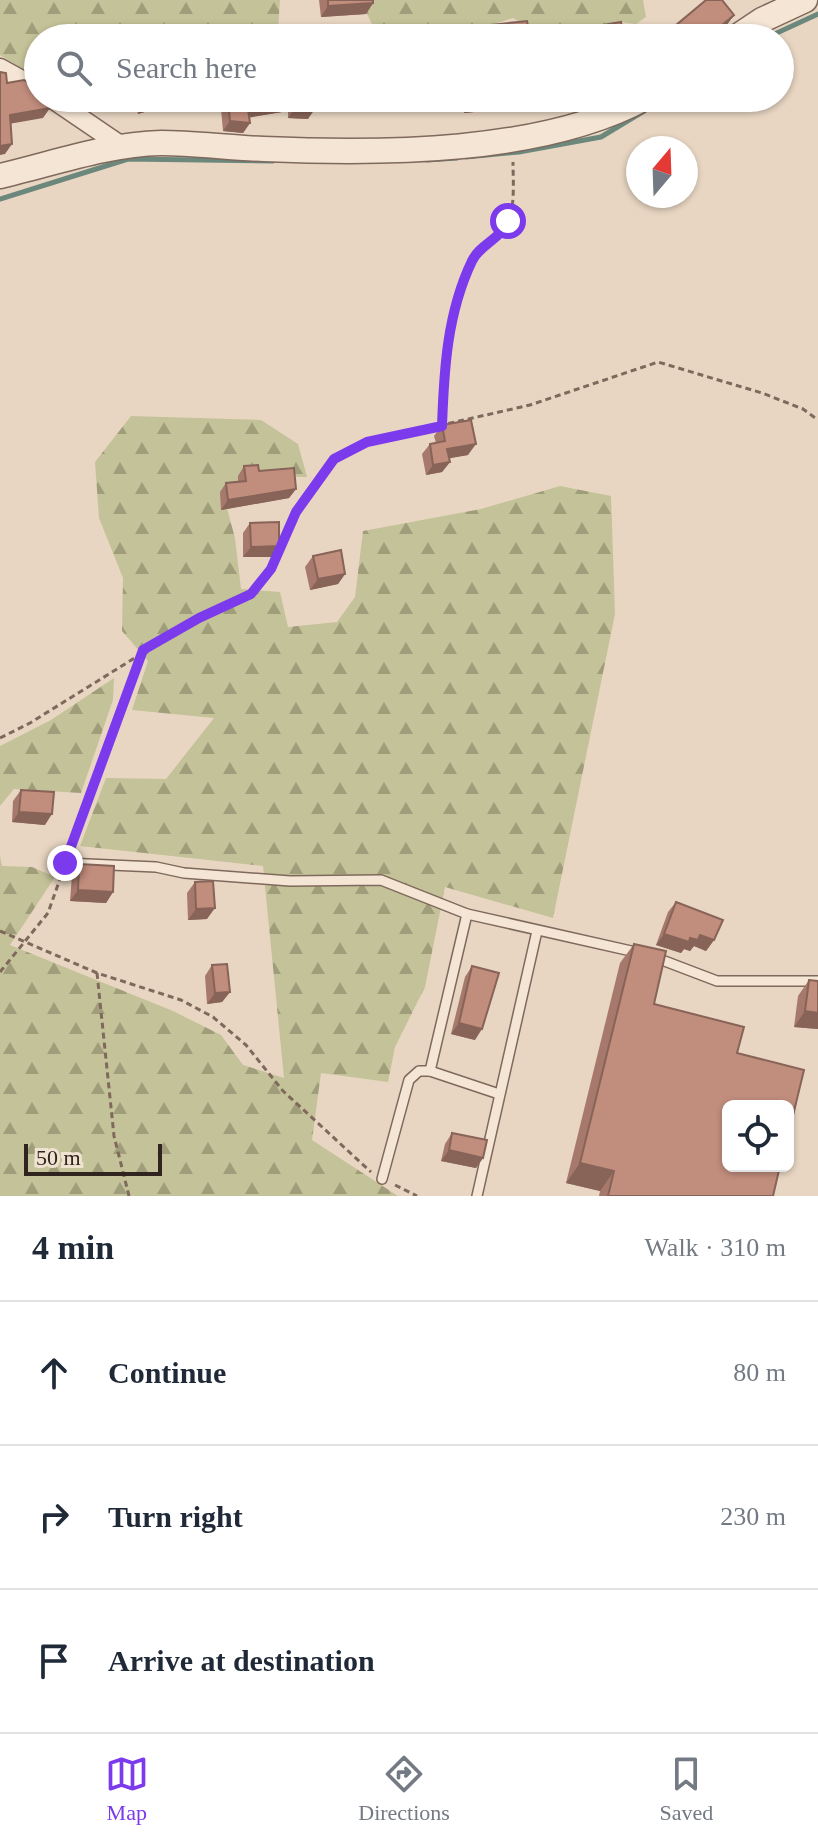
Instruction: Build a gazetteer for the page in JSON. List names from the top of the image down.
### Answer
{
  "scale_bar": "50 m",
  "north": "top",
  "page": {
    "search": "Search here",
    "scale": "50 m",
    "heading": ["4 min", "Walk · 310 m"],
    "list": [
      ["Continue", "80 m"],
      ["Turn right", "230 m"],
      "Arrive at destination"
    ],
    "nav": ["Map", "Directions", "Saved"]
  }
}
